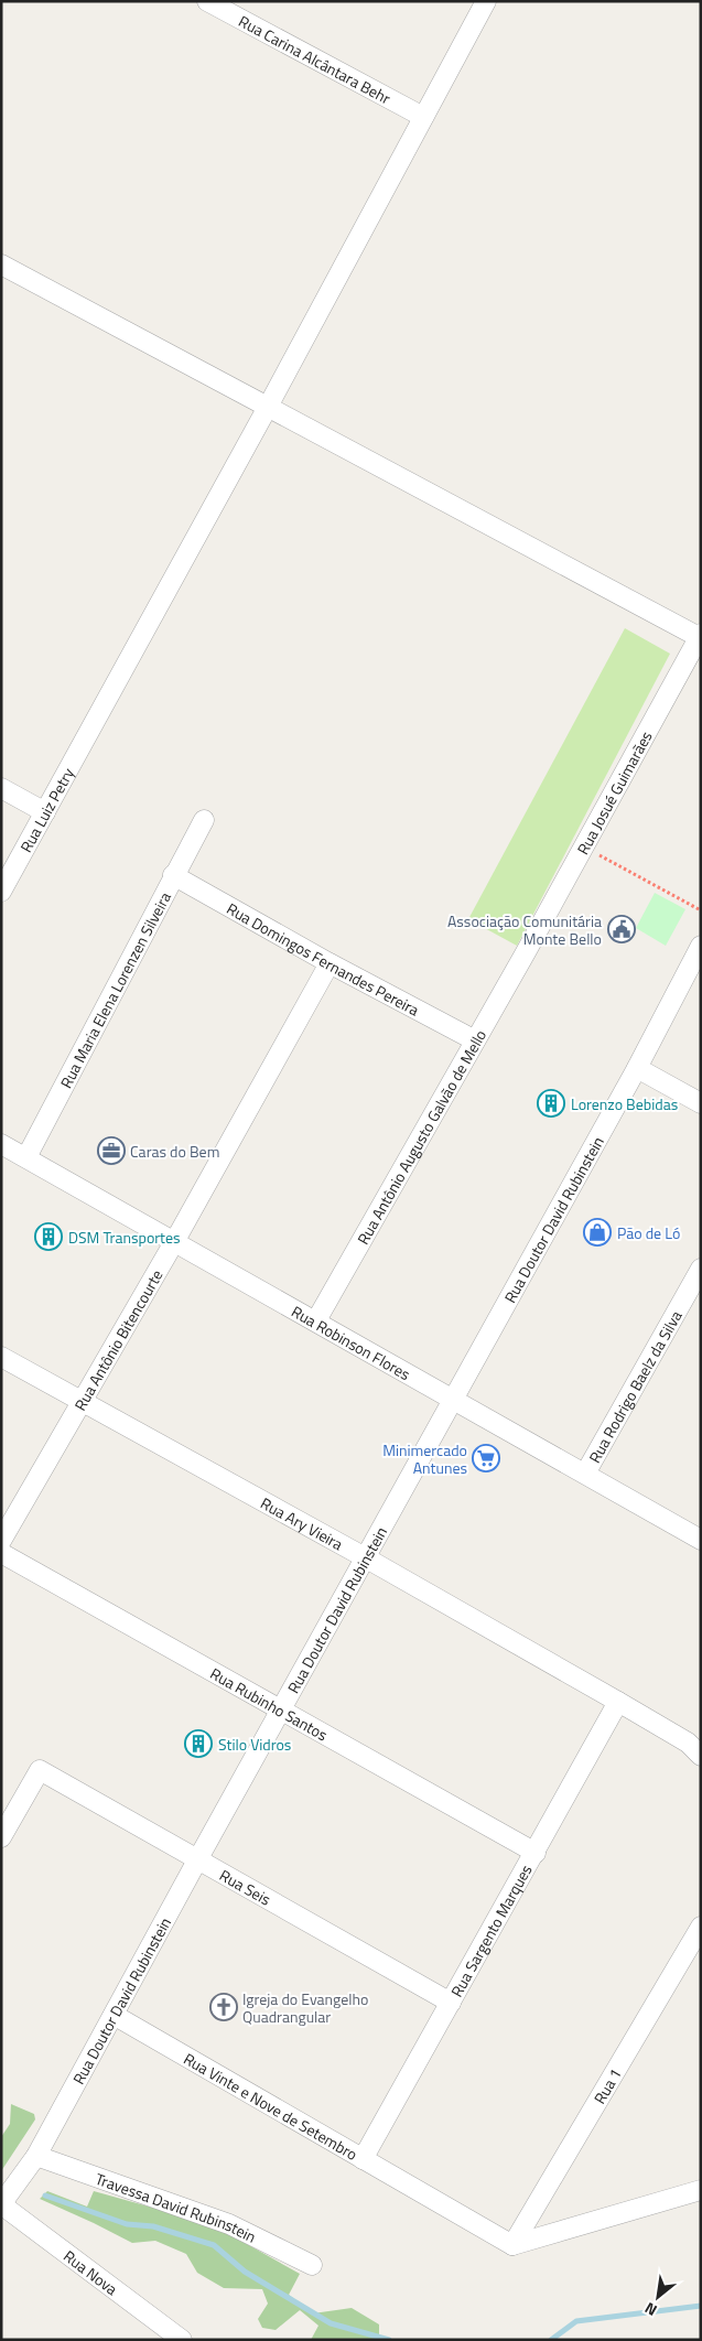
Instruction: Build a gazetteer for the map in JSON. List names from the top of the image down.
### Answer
{
  "streets": {
    "street": [
      "Rua Carina Alcântara Behr",
      "Rua Josué Guimarães",
      "Rua Luiz Petry",
      "Rua Domingos Fernandes Pereira",
      "Rua Maria Elena Lorenzen Silveira",
      "Rua Antônio Augusto Galvão de Mello",
      "Rua Doutor David Rubinstein",
      "Rua Antônio Bitencourte",
      "Rua Robinson Flores",
      "Rua Rodrigo Baelz da Silva",
      "Rua Ary Vieira",
      "Rua Rubinho Santos",
      "Rua Seis",
      "Rua Sargento Marques",
      "Rua 1",
      "Rua Vinte e Nove de Setembro",
      "Travessa David Rubinstein",
      "Rua Nova"
    ]
  },
  "crossings": [
    ["Rua Carina Alcântara Behr", "Rua Luiz Petry"],
    ["Rua Josué Guimarães", "Rua Antônio Augusto Galvão de Mello"],
    ["Rua Domingos Fernandes Pereira", "Rua Maria Elena Lorenzen Silveira"],
    ["Rua Domingos Fernandes Pereira", "Rua Antônio Augusto Galvão de Mello"],
    ["Rua Domingos Fernandes Pereira", "Rua Antônio Bitencourte"],
    ["Rua Maria Elena Lorenzen Silveira", "Rua Robinson Flores"],
    ["Rua Antônio Augusto Galvão de Mello", "Rua Robinson Flores"],
    ["Rua Doutor David Rubinstein", "Rua Robinson Flores"],
    ["Rua Doutor David Rubinstein", "Rua Ary Vieira"],
    ["Rua Doutor David Rubinstein", "Rua Rubinho Santos"],
    ["Rua Doutor David Rubinstein", "Rua Seis"],
    ["Rua Doutor David Rubinstein", "Rua Vinte e Nove de Setembro"],
    ["Rua Doutor David Rubinstein", "Travessa David Rubinstein"],
    ["Rua Doutor David Rubinstein", "Rua Nova"],
    ["Rua Antônio Bitencourte", "Rua Robinson Flores"],
    ["Rua Antônio Bitencourte", "Rua Ary Vieira"],
    ["Rua Robinson Flores", "Rua Rodrigo Baelz da Silva"],
    ["Rua Ary Vieira", "Rua Sargento Marques"],
    ["Rua Rubinho Santos", "Rua Sargento Marques"],
    ["Rua Seis", "Rua Sargento Marques"],
    ["Rua Sargento Marques", "Rua Vinte e Nove de Setembro"],
    ["Rua 1", "Rua Vinte e Nove de Setembro"]
  ],
  "places": {
    "public building": ["Associação Comunitária Monte Bello"],
    "building": ["Lorenzo Bebidas", "DSM Transportes", "Stilo Vidros"],
    "office": ["Caras do Bem"],
    "shop": ["Pão de Ló"],
    "supermarket": ["Minimercado Antunes"],
    "church": ["Igreja do Evangelho Quadrangular"]
  },
  "north": "bottom left"
}
